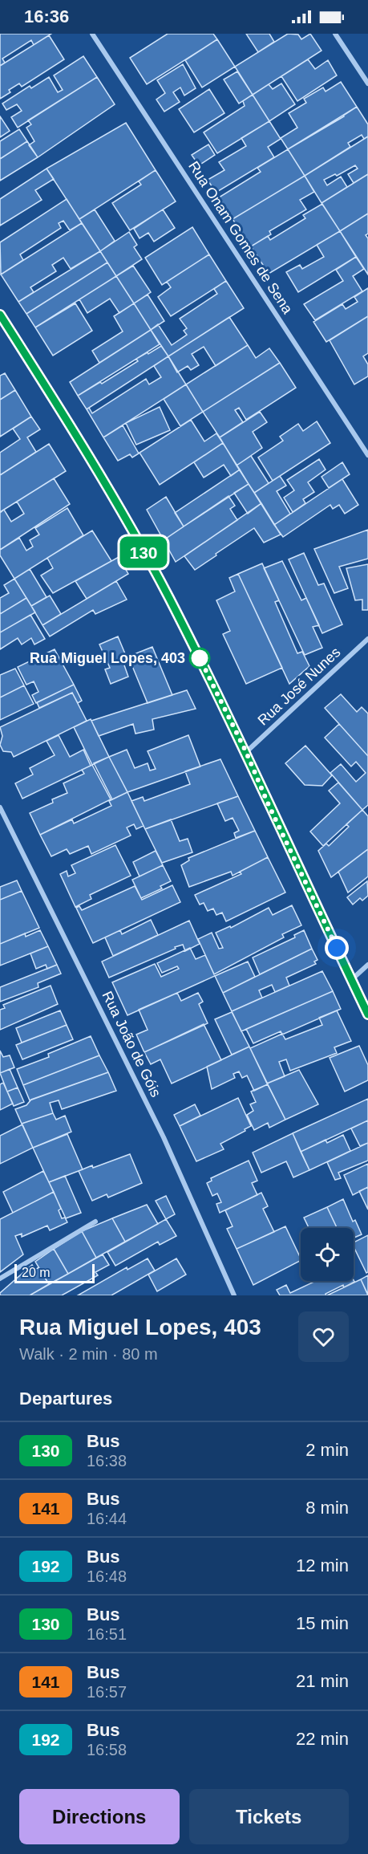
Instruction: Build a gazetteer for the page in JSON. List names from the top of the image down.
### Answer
{
  "streets": {
    "street": ["Rua Onam Gomes de Sena", "Rua José Nunes", "Rua João de Góis"]
  },
  "places": ["Rua Miguel Lopes, 403"],
  "lines": ["bus line 130"],
  "scale_bar": "20 m",
  "page": {
    "status": "16:36",
    "on_map": "130",
    "scale": "20 m",
    "heading": [
      ["Rua Miguel Lopes, 403", "Walk · 2 min · 80 m"],
      "Departures"
    ],
    "list": [
      {
        "mark": "130",
        "name": "Bus",
        "note": "16:38",
        "value": "2 min"
      },
      {
        "mark": "141",
        "name": "Bus",
        "note": "16:44",
        "value": "8 min"
      },
      {
        "mark": "192",
        "name": "Bus",
        "note": "16:48",
        "value": "12 min"
      },
      {
        "mark": "130",
        "name": "Bus",
        "note": "16:51",
        "value": "15 min"
      },
      {
        "mark": "141",
        "name": "Bus",
        "note": "16:57",
        "value": "21 min"
      },
      {
        "mark": "192",
        "name": "Bus",
        "note": "16:58",
        "value": "22 min"
      }
    ],
    "buttons": ["Directions", "Tickets"]
  }
}
